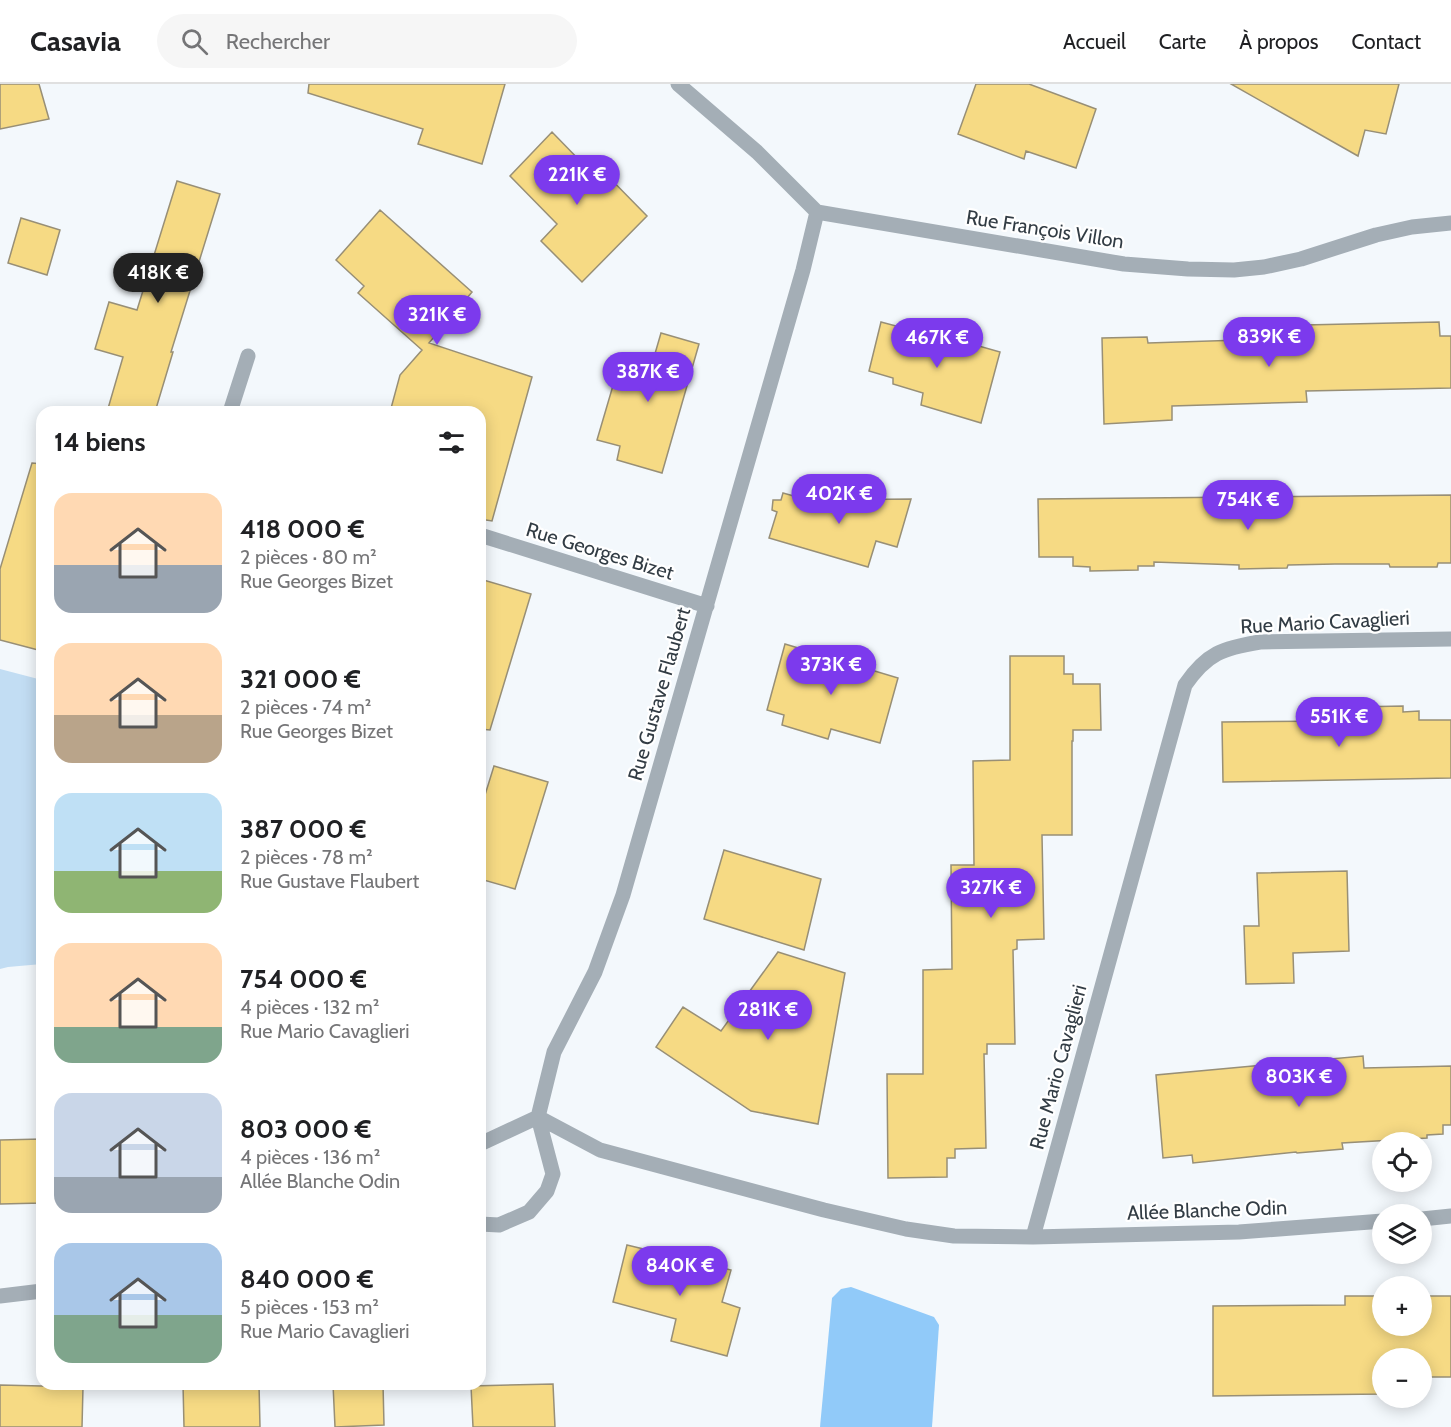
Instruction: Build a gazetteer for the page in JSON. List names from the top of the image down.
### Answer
{
  "streets": {
    "street": [
      "Rue François Villon",
      "Rue Georges Bizet",
      "Rue Mario Cavaglieri",
      "Rue Gustave Flaubert",
      "Allée Blanche Odin"
    ]
  },
  "crossings": [
    ["Rue François Villon", "Rue Gustave Flaubert"],
    ["Rue Georges Bizet", "Rue Gustave Flaubert"],
    ["Rue Mario Cavaglieri", "Allée Blanche Odin"]
  ],
  "page": {
    "header": "Casavia",
    "search": "Rechercher",
    "nav": [
      "Accueil",
      "Carte",
      "À propos",
      "Contact"
    ],
    "price": [
      "221K €",
      "418K €",
      "321K €",
      "839K €",
      "467K €",
      "387K €",
      "402K €",
      "754K €",
      "373K €",
      "551K €",
      "327K €",
      "281K €",
      "803K €",
      "840K €"
    ],
    "heading": "14 biens",
    "list": [
      {
        "name": "418 000 €",
        "note": "2 pièces · 80 m² · Rue Georges Bizet"
      },
      {
        "name": "321 000 €",
        "note": "2 pièces · 74 m² · Rue Georges Bizet"
      },
      {
        "name": "387 000 €",
        "note": "2 pièces · 78 m² · Rue Gustave Flaubert"
      },
      {
        "name": "754 000 €",
        "note": "4 pièces · 132 m² · Rue Mario Cavaglieri"
      },
      {
        "name": "803 000 €",
        "note": "4 pièces · 136 m² · Allée Blanche Odin"
      },
      {
        "name": "840 000 €",
        "note": "5 pièces · 153 m² · Rue Mario Cavaglieri"
      }
    ],
    "map_buttons": ["+", "−"]
  }
}
